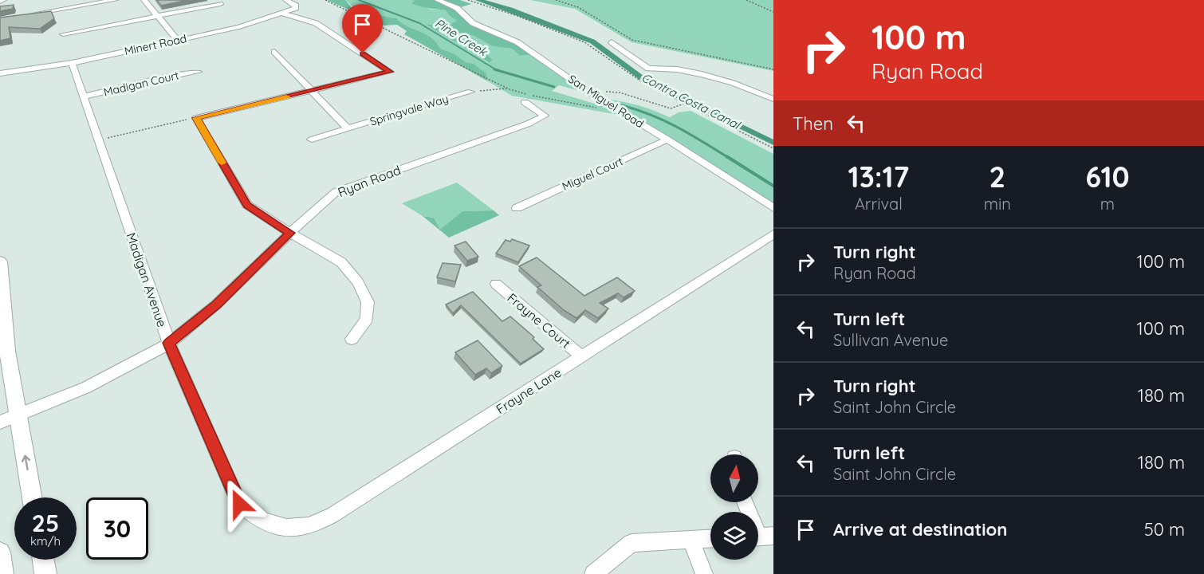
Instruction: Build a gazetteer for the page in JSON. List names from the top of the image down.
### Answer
{
  "streets": {
    "street": [
      "Minert Road",
      "Madigan Court",
      "San Miguel Road",
      "Springvale Way",
      "Miguel Court",
      "Ryan Road",
      "Madigan Avenue",
      "Frayne Court",
      "Frayne Lane"
    ]
  },
  "crossings": [
    ["Minert Road", "Madigan Avenue"],
    ["Madigan Court", "Madigan Avenue"],
    ["San Miguel Road", "Miguel Court"],
    ["Ryan Road", "Madigan Avenue"],
    ["Madigan Avenue", "Frayne Lane"],
    ["Frayne Court", "Frayne Lane"]
  ],
  "water": ["Pine Creek", "Contra Costa Canal"],
  "north": "top",
  "page": {
    "turn": ["100 m", "Ryan Road"],
    "then": "Then",
    "eta": [
      "13:17",
      "Arrival",
      "2",
      "min",
      "610",
      "m"
    ],
    "list": [
      {
        "name": "Turn right",
        "note": "Ryan Road",
        "value": "100 m"
      },
      {
        "name": "Turn left",
        "note": "Sullivan Avenue",
        "value": "100 m"
      },
      {
        "name": "Turn right",
        "note": "Saint John Circle",
        "value": "180 m"
      },
      {
        "name": "Turn left",
        "note": "Saint John Circle",
        "value": "180 m"
      },
      {
        "name": "Arrive at destination",
        "value": "50 m"
      }
    ],
    "speed": "25 km/h",
    "limit": "30"
  }
}
